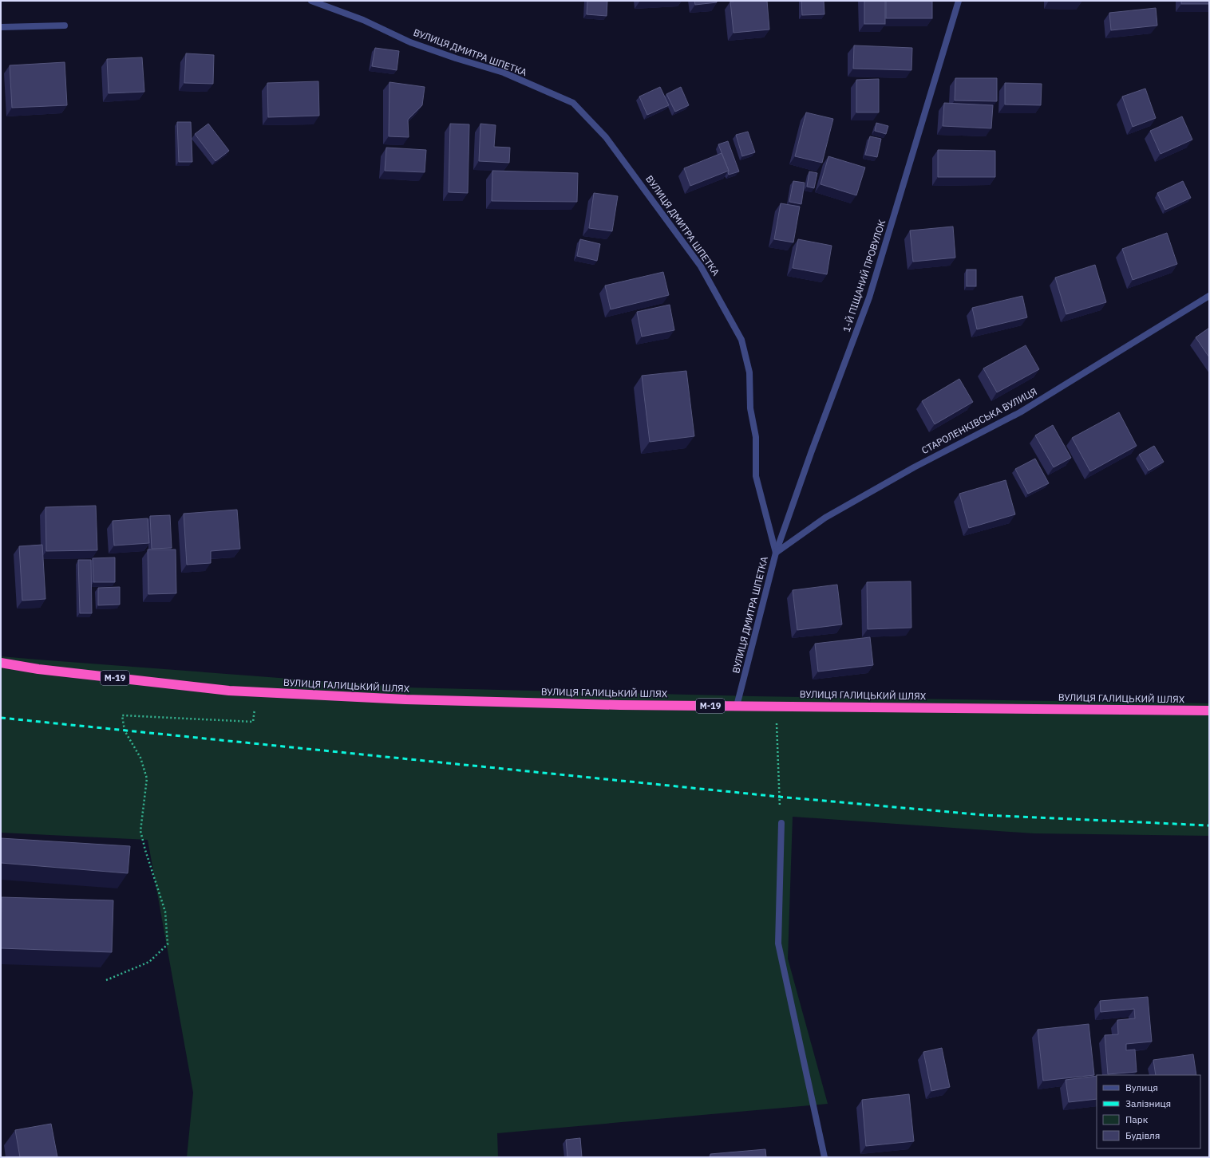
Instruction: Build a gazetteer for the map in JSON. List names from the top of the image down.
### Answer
{
  "streets": {
    "highway": ["М-19", "ВУЛИЦЯ ГАЛИЦЬКИЙ ШЛЯХ"],
    "street": ["ВУЛИЦЯ ДМИТРА ШПЕТКА", "1-Й ПІЩАНИЙ ПРОВУЛОК", "СТАРОЛЕНКІВСЬКА ВУЛИЦЯ"]
  },
  "crossings": [
    ["ВУЛИЦЯ ДМИТРА ШПЕТКА", "1-Й ПІЩАНИЙ ПРОВУЛОК"],
    ["ВУЛИЦЯ ДМИТРА ШПЕТКА", "СТАРОЛЕНКІВСЬКА ВУЛИЦЯ"],
    ["ВУЛИЦЯ ДМИТРА ШПЕТКА", "ВУЛИЦЯ ГАЛИЦЬКИЙ ШЛЯХ"],
    ["1-Й ПІЩАНИЙ ПРОВУЛОК", "СТАРОЛЕНКІВСЬКА ВУЛИЦЯ"]
  ],
  "legend": [
    "Вулиця",
    "Залізниця",
    "Парк",
    "Будівля"
  ]
}
